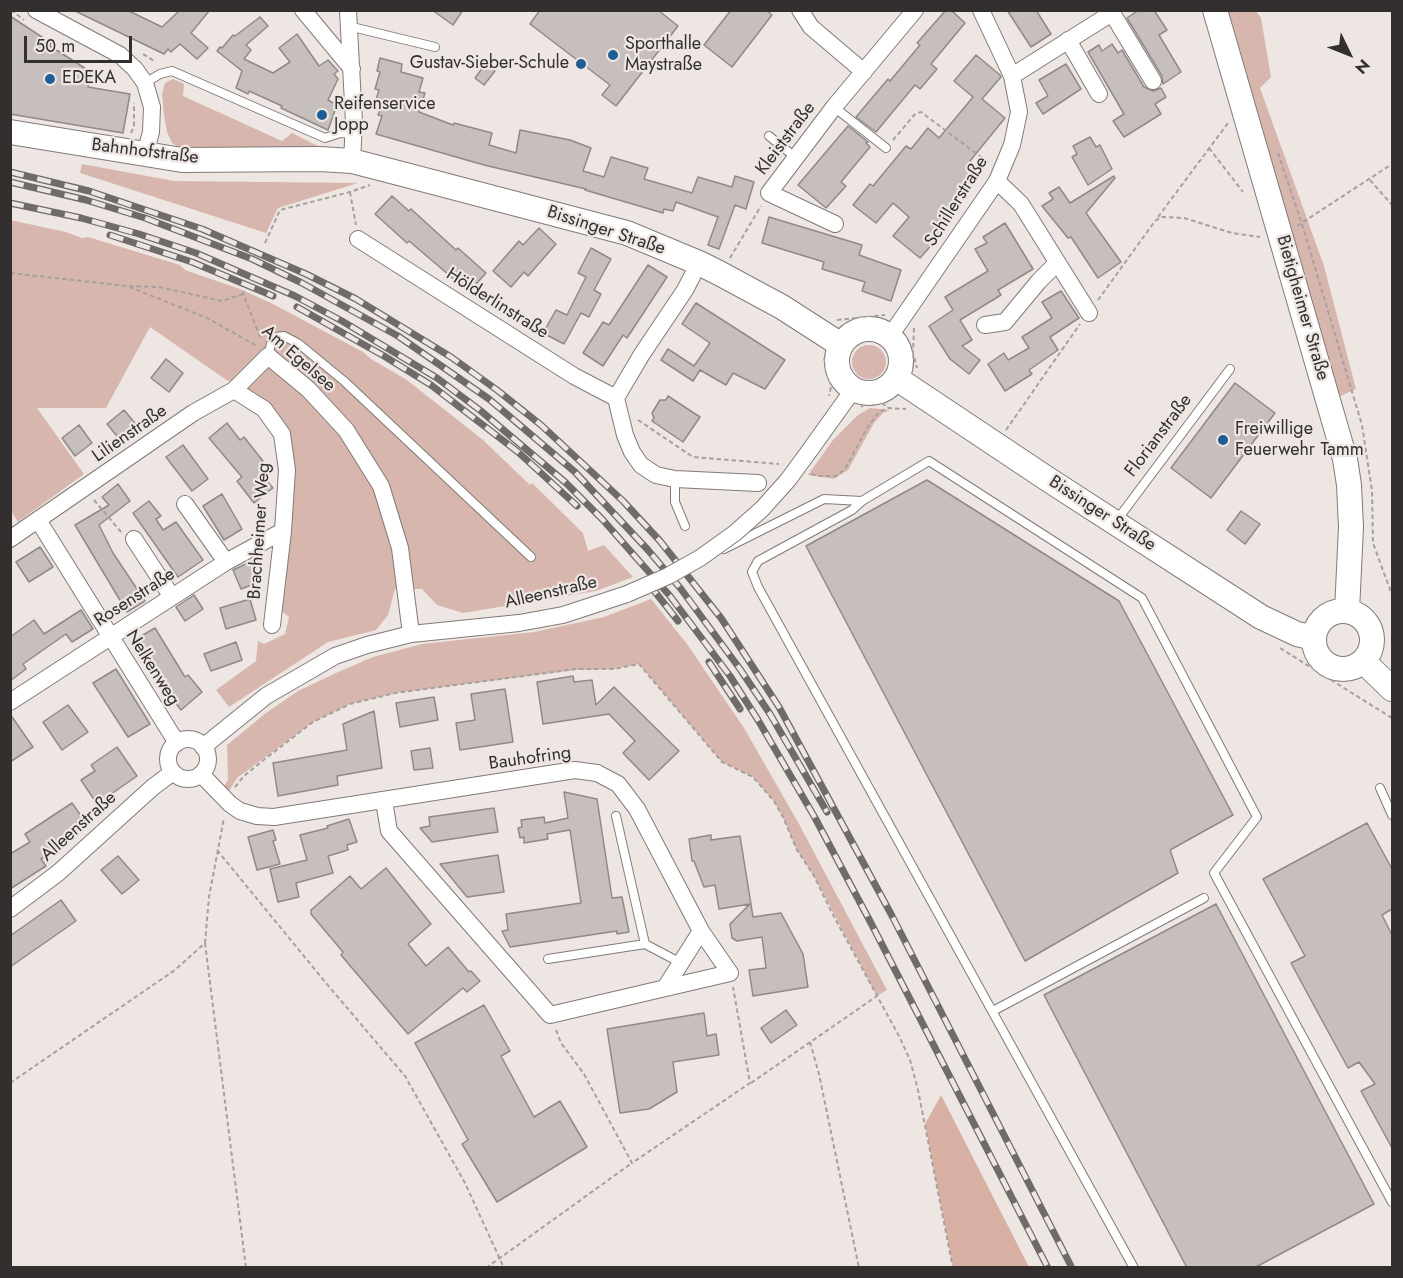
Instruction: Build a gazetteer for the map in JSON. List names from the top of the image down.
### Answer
{
  "streets": {
    "main road": ["Bahnhofstraße", "Bissinger Straße", "Bietigheimer Straße"],
    "street": [
      "Kleiststraße",
      "Schillerstraße",
      "Hölderlinstraße",
      "Am Egelsee",
      "Lilienstraße",
      "Brachheimer Weg",
      "Alleenstraße",
      "Rosenstraße",
      "Nelkenweg",
      "Bauhofring"
    ],
    "lane": ["Florianstraße"]
  },
  "crossings": [
    ["Bahnhofstraße", "Bissinger Straße"],
    ["Bissinger Straße", "Bietigheimer Straße"],
    ["Bissinger Straße", "Florianstraße"],
    ["Am Egelsee", "Lilienstraße"],
    ["Am Egelsee", "Alleenstraße"],
    ["Lilienstraße", "Brachheimer Weg"],
    ["Lilienstraße", "Nelkenweg"],
    ["Brachheimer Weg", "Rosenstraße"],
    ["Alleenstraße", "Nelkenweg"],
    ["Alleenstraße", "Bauhofring"],
    ["Rosenstraße", "Nelkenweg"],
    ["Nelkenweg", "Bauhofring"]
  ],
  "places": [
    "Sporthalle Maystraße",
    "Gustav-Sieber-Schule",
    "EDEKA",
    "Reifenservice Jopp",
    "Freiwillige Feuerwehr Tamm"
  ],
  "scale_bar": "50 m",
  "north": "bottom right"
}
